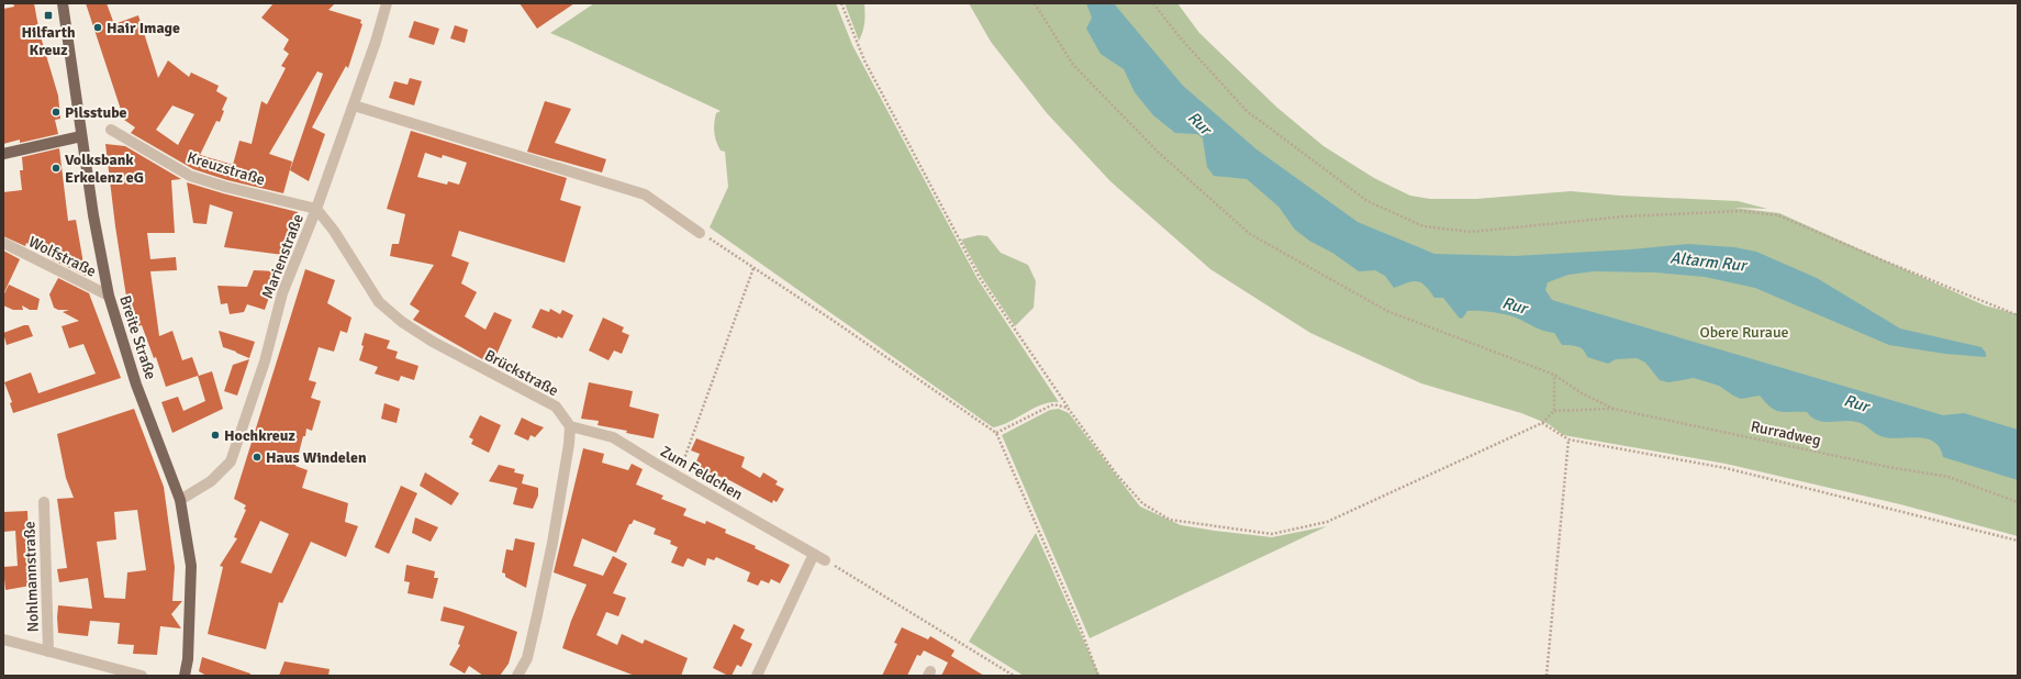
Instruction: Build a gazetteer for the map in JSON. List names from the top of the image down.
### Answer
{
  "streets": {
    "main road": ["Breite Straße"],
    "street": [
      "Kreuzstraße",
      "Wolfstraße",
      "Marienstraße",
      "Brückstraße",
      "Zum Feldchen",
      "Nohlmannstraße"
    ],
    "path": ["Rurradweg"]
  },
  "crossings": [
    ["Kreuzstraße", "Marienstraße"],
    ["Kreuzstraße", "Brückstraße"],
    ["Wolfstraße", "Breite Straße"],
    ["Marienstraße", "Breite Straße"],
    ["Marienstraße", "Brückstraße"],
    ["Brückstraße", "Zum Feldchen"]
  ],
  "water": ["Rur", "Altarm Rur"],
  "parks": ["Obere Ruraue"],
  "places": {
    "transit": ["Hilfarth Kreuz"],
    "other": [
      "Hair Image",
      "Pilsstube",
      "Volksbank Erkelenz eG",
      "Hochkreuz",
      "Haus Windelen"
    ]
  }
}
